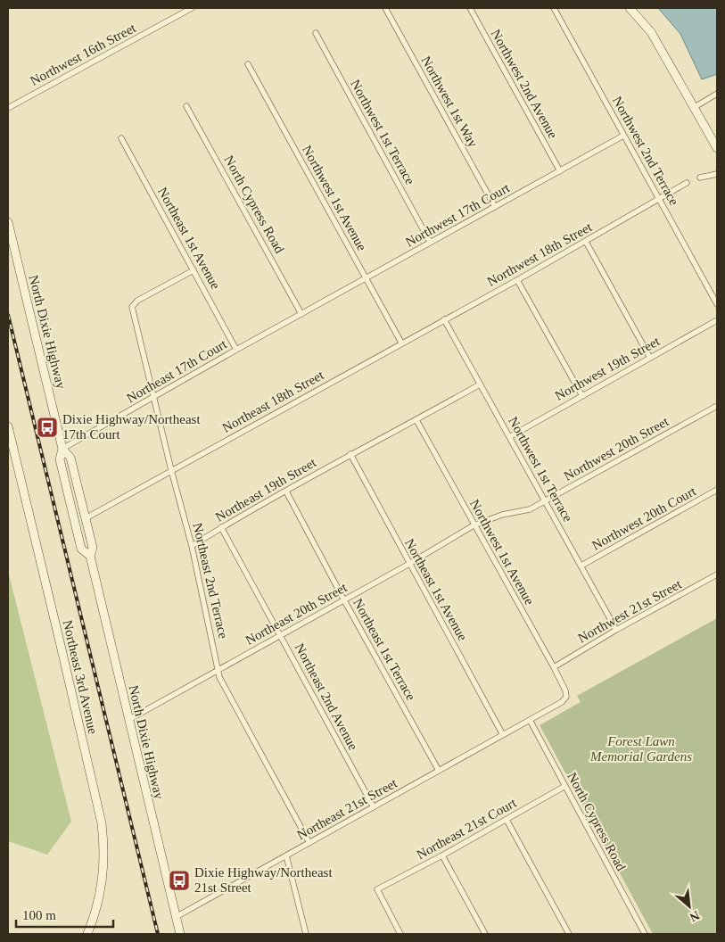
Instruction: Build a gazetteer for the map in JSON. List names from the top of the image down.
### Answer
{
  "streets": {
    "main road": ["North Dixie Highway", "Northeast 3rd Avenue"],
    "street": [
      "Northwest 16th Street",
      "Northwest 2nd Avenue",
      "Northwest 1st Way",
      "Northwest 1st Terrace",
      "Northwest 2nd Terrace",
      "Northwest 1st Avenue",
      "North Cypress Road",
      "Northwest 17th Court",
      "Northeast 1st Avenue",
      "Northwest 18th Street",
      "Northwest 19th Street",
      "Northeast 17th Court",
      "Northeast 18th Street",
      "Northwest 20th Street",
      "Northeast 19th Street",
      "Northwest 20th Court",
      "Northeast 2nd Terrace",
      "Northwest 21st Street",
      "Northeast 20th Street",
      "Northeast 1st Terrace",
      "Northeast 2nd Avenue",
      "Northeast 21st Street",
      "Northeast 21st Court"
    ]
  },
  "crossings": [
    ["Northwest 2nd Avenue", "Northwest 17th Court"],
    ["Northwest 1st Way", "Northwest 17th Court"],
    ["Northwest 1st Terrace", "Northwest 17th Court"],
    ["Northwest 1st Terrace", "Northwest 18th Street"],
    ["Northwest 1st Terrace", "Northwest 19th Street"],
    ["Northwest 1st Terrace", "Northwest 20th Street"],
    ["Northwest 1st Terrace", "Northwest 20th Court"],
    ["Northwest 1st Terrace", "Northwest 21st Street"],
    ["Northwest 2nd Terrace", "Northwest 17th Court"],
    ["Northwest 2nd Terrace", "Northwest 18th Street"],
    ["Northwest 1st Avenue", "North Cypress Road"],
    ["Northwest 1st Avenue", "Northwest 17th Court"],
    ["Northwest 1st Avenue", "Northwest 18th Street"],
    ["Northwest 1st Avenue", "Northeast 18th Street"],
    ["Northwest 1st Avenue", "Northwest 20th Street"],
    ["Northwest 1st Avenue", "Northwest 21st Street"],
    ["Northwest 1st Avenue", "Northeast 20th Street"],
    ["Northwest 1st Avenue", "Northeast 21st Street"],
    ["North Cypress Road", "Northwest 17th Court"],
    ["North Cypress Road", "Northeast 17th Court"],
    ["North Cypress Road", "Northeast 21st Street"],
    ["North Cypress Road", "Northeast 21st Court"],
    ["Northwest 17th Court", "Northeast 17th Court"],
    ["Northeast 1st Avenue", "Northeast 17th Court"],
    ["Northeast 1st Avenue", "Northeast 19th Street"],
    ["Northeast 1st Avenue", "Northeast 2nd Terrace"],
    ["Northeast 1st Avenue", "Northeast 20th Street"],
    ["Northeast 1st Avenue", "Northeast 21st Street"],
    ["Northwest 18th Street", "Northeast 18th Street"],
    ["North Dixie Highway", "Northeast 17th Court"],
    ["North Dixie Highway", "Northeast 18th Street"],
    ["North Dixie Highway", "Northeast 20th Street"],
    ["North Dixie Highway", "Northeast 21st Street"],
    ["Northeast 17th Court", "Northeast 2nd Terrace"],
    ["Northeast 18th Street", "Northeast 2nd Terrace"],
    ["Northwest 20th Street", "Northeast 20th Street"],
    ["Northeast 19th Street", "Northeast 2nd Terrace"],
    ["Northeast 19th Street", "Northeast 1st Terrace"],
    ["Northeast 19th Street", "Northeast 2nd Avenue"],
    ["Northeast 2nd Terrace", "Northeast 20th Street"],
    ["Northeast 2nd Terrace", "Northeast 21st Street"],
    ["Northeast 20th Street", "Northeast 1st Terrace"],
    ["Northeast 20th Street", "Northeast 2nd Avenue"],
    ["Northeast 1st Terrace", "Northeast 21st Street"],
    ["Northeast 2nd Avenue", "Northeast 21st Street"]
  ],
  "parks": ["Forest Lawn Memorial Gardens"],
  "places": {
    "bus stop": ["Dixie Highway/Northeast 17th Court", "Dixie Highway/Northeast 21st Street"]
  },
  "scale_bar": "100 m",
  "north": "bottom right"
}
